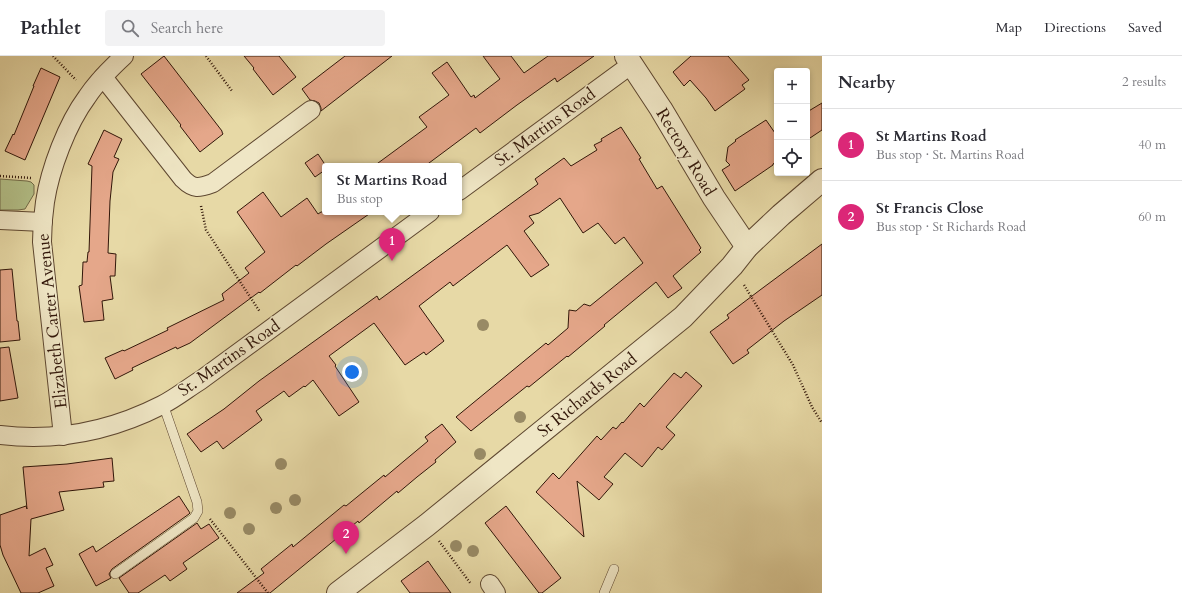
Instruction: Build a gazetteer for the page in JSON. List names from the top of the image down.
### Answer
{
  "streets": {
    "street": [
      "St. Martins Road",
      "Rectory Road",
      "Elizabeth Carter Avenue",
      "St Richards Road"
    ]
  },
  "crossings": [
    ["St. Martins Road", "Rectory Road"],
    ["St. Martins Road", "Elizabeth Carter Avenue"],
    ["Rectory Road", "St Richards Road"]
  ],
  "page": {
    "header": "Pathlet",
    "search": "Search here",
    "nav": ["Map", "Directions", "Saved"],
    "heading": ["Nearby", "2 results"],
    "map_buttons": ["+", "−"],
    "list": [
      {
        "mark": "1",
        "name": "St Martins Road",
        "note": "Bus stop · St. Martins Road",
        "value": "40 m"
      },
      {
        "mark": "2",
        "name": "St Francis Close",
        "note": "Bus stop · St Richards Road",
        "value": "60 m"
      }
    ],
    "popup": ["St Martins Road", "Bus stop"],
    "pins": ["1", "2"]
  }
}
